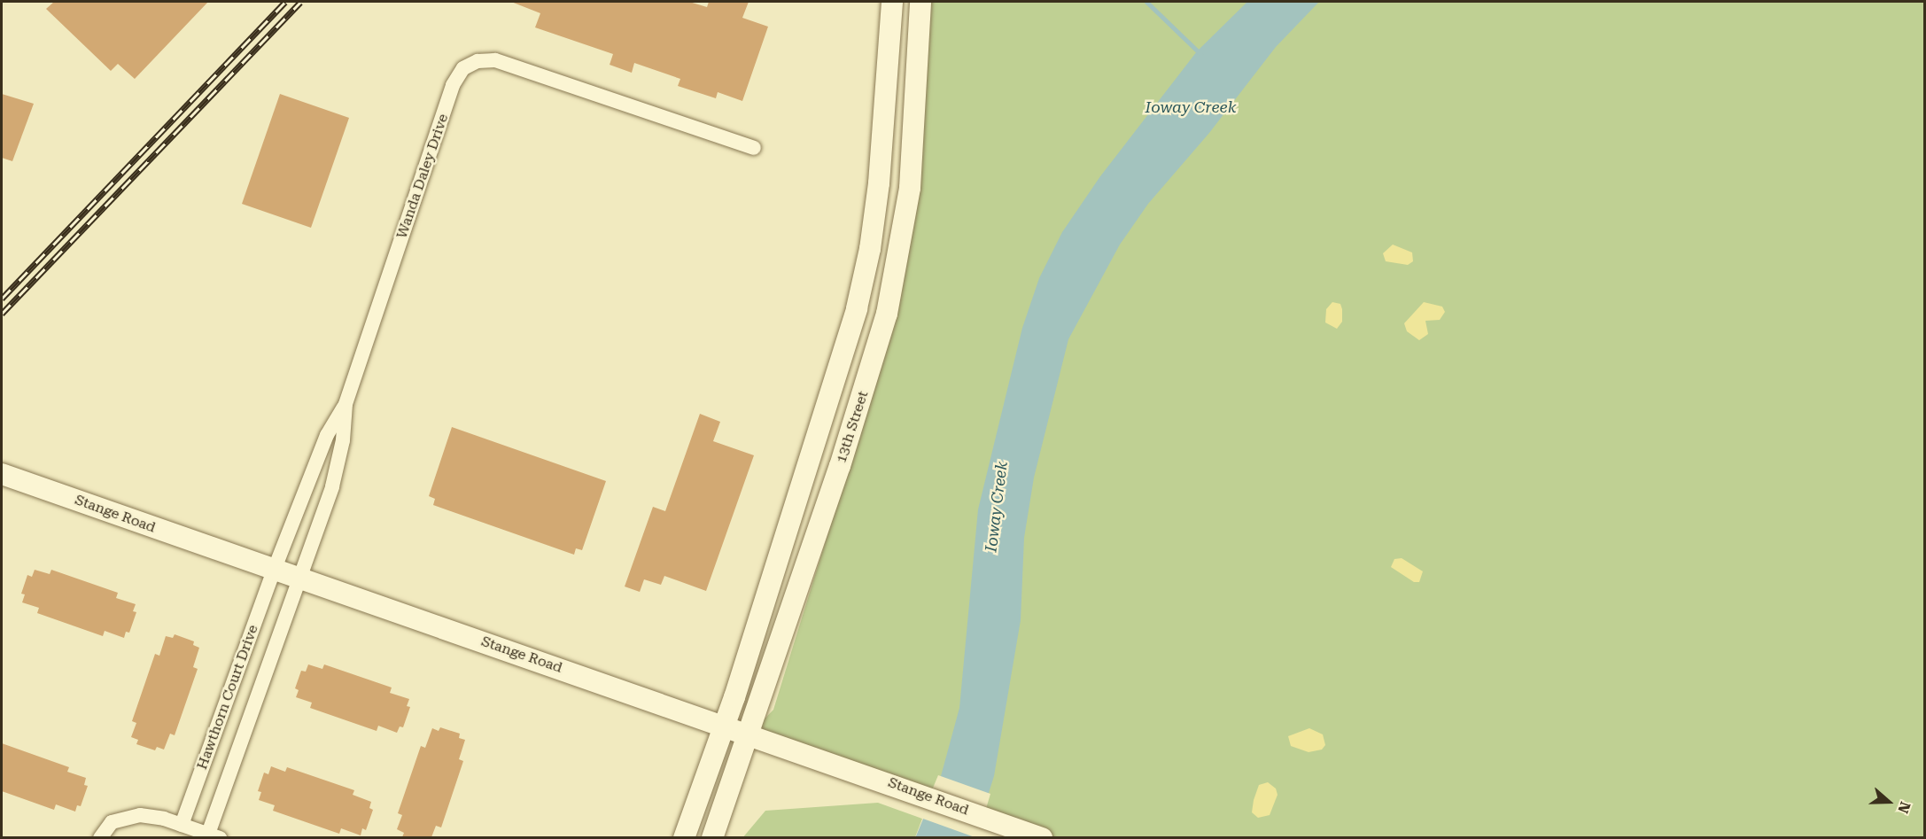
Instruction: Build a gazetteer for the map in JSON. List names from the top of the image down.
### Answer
{
  "streets": {
    "main road": ["13th Street", "Stange Road"],
    "street": ["Wanda Daley Drive", "Hawthorn Court Drive"]
  },
  "crossings": [
    ["Wanda Daley Drive", "Stange Road"],
    ["Wanda Daley Drive", "Hawthorn Court Drive"],
    ["13th Street", "Stange Road"],
    ["Stange Road", "Hawthorn Court Drive"]
  ],
  "water": ["Ioway Creek"],
  "north": "right"
}
